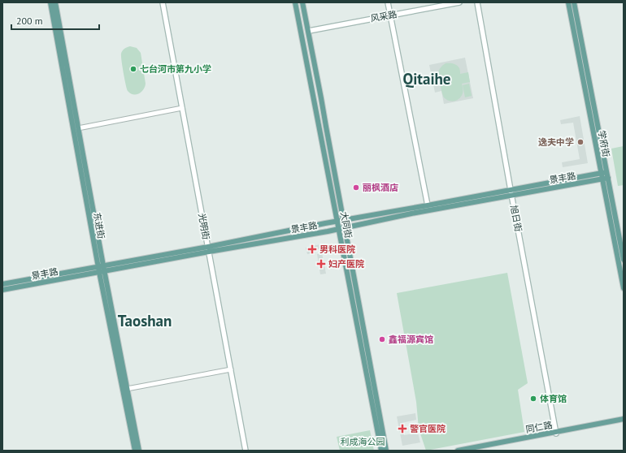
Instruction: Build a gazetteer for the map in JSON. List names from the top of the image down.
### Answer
{
  "streets": {
    "main road": [
      "风采路",
      "学府街",
      "景丰路",
      "旭日街",
      "大同街",
      "东进街",
      "光明街",
      "同仁路"
    ]
  },
  "crossings": [
    ["风采路", "大同街"],
    ["学府街", "景丰路"],
    ["景丰路", "旭日街"],
    ["景丰路", "大同街"],
    ["景丰路", "东进街"],
    ["景丰路", "光明街"],
    ["旭日街", "同仁路"]
  ],
  "districts": ["Qitaihe", "Taoshan"],
  "parks": ["利成海公园"],
  "places": {
    "other": [
      "七台河市第九小学",
      "逸夫中学",
      "丽枫酒店",
      "鑫福源宾馆",
      "体育馆"
    ],
    "health": ["男科医院", "妇产医院", "警官医院"]
  },
  "scale_bar": "200 m"
}
